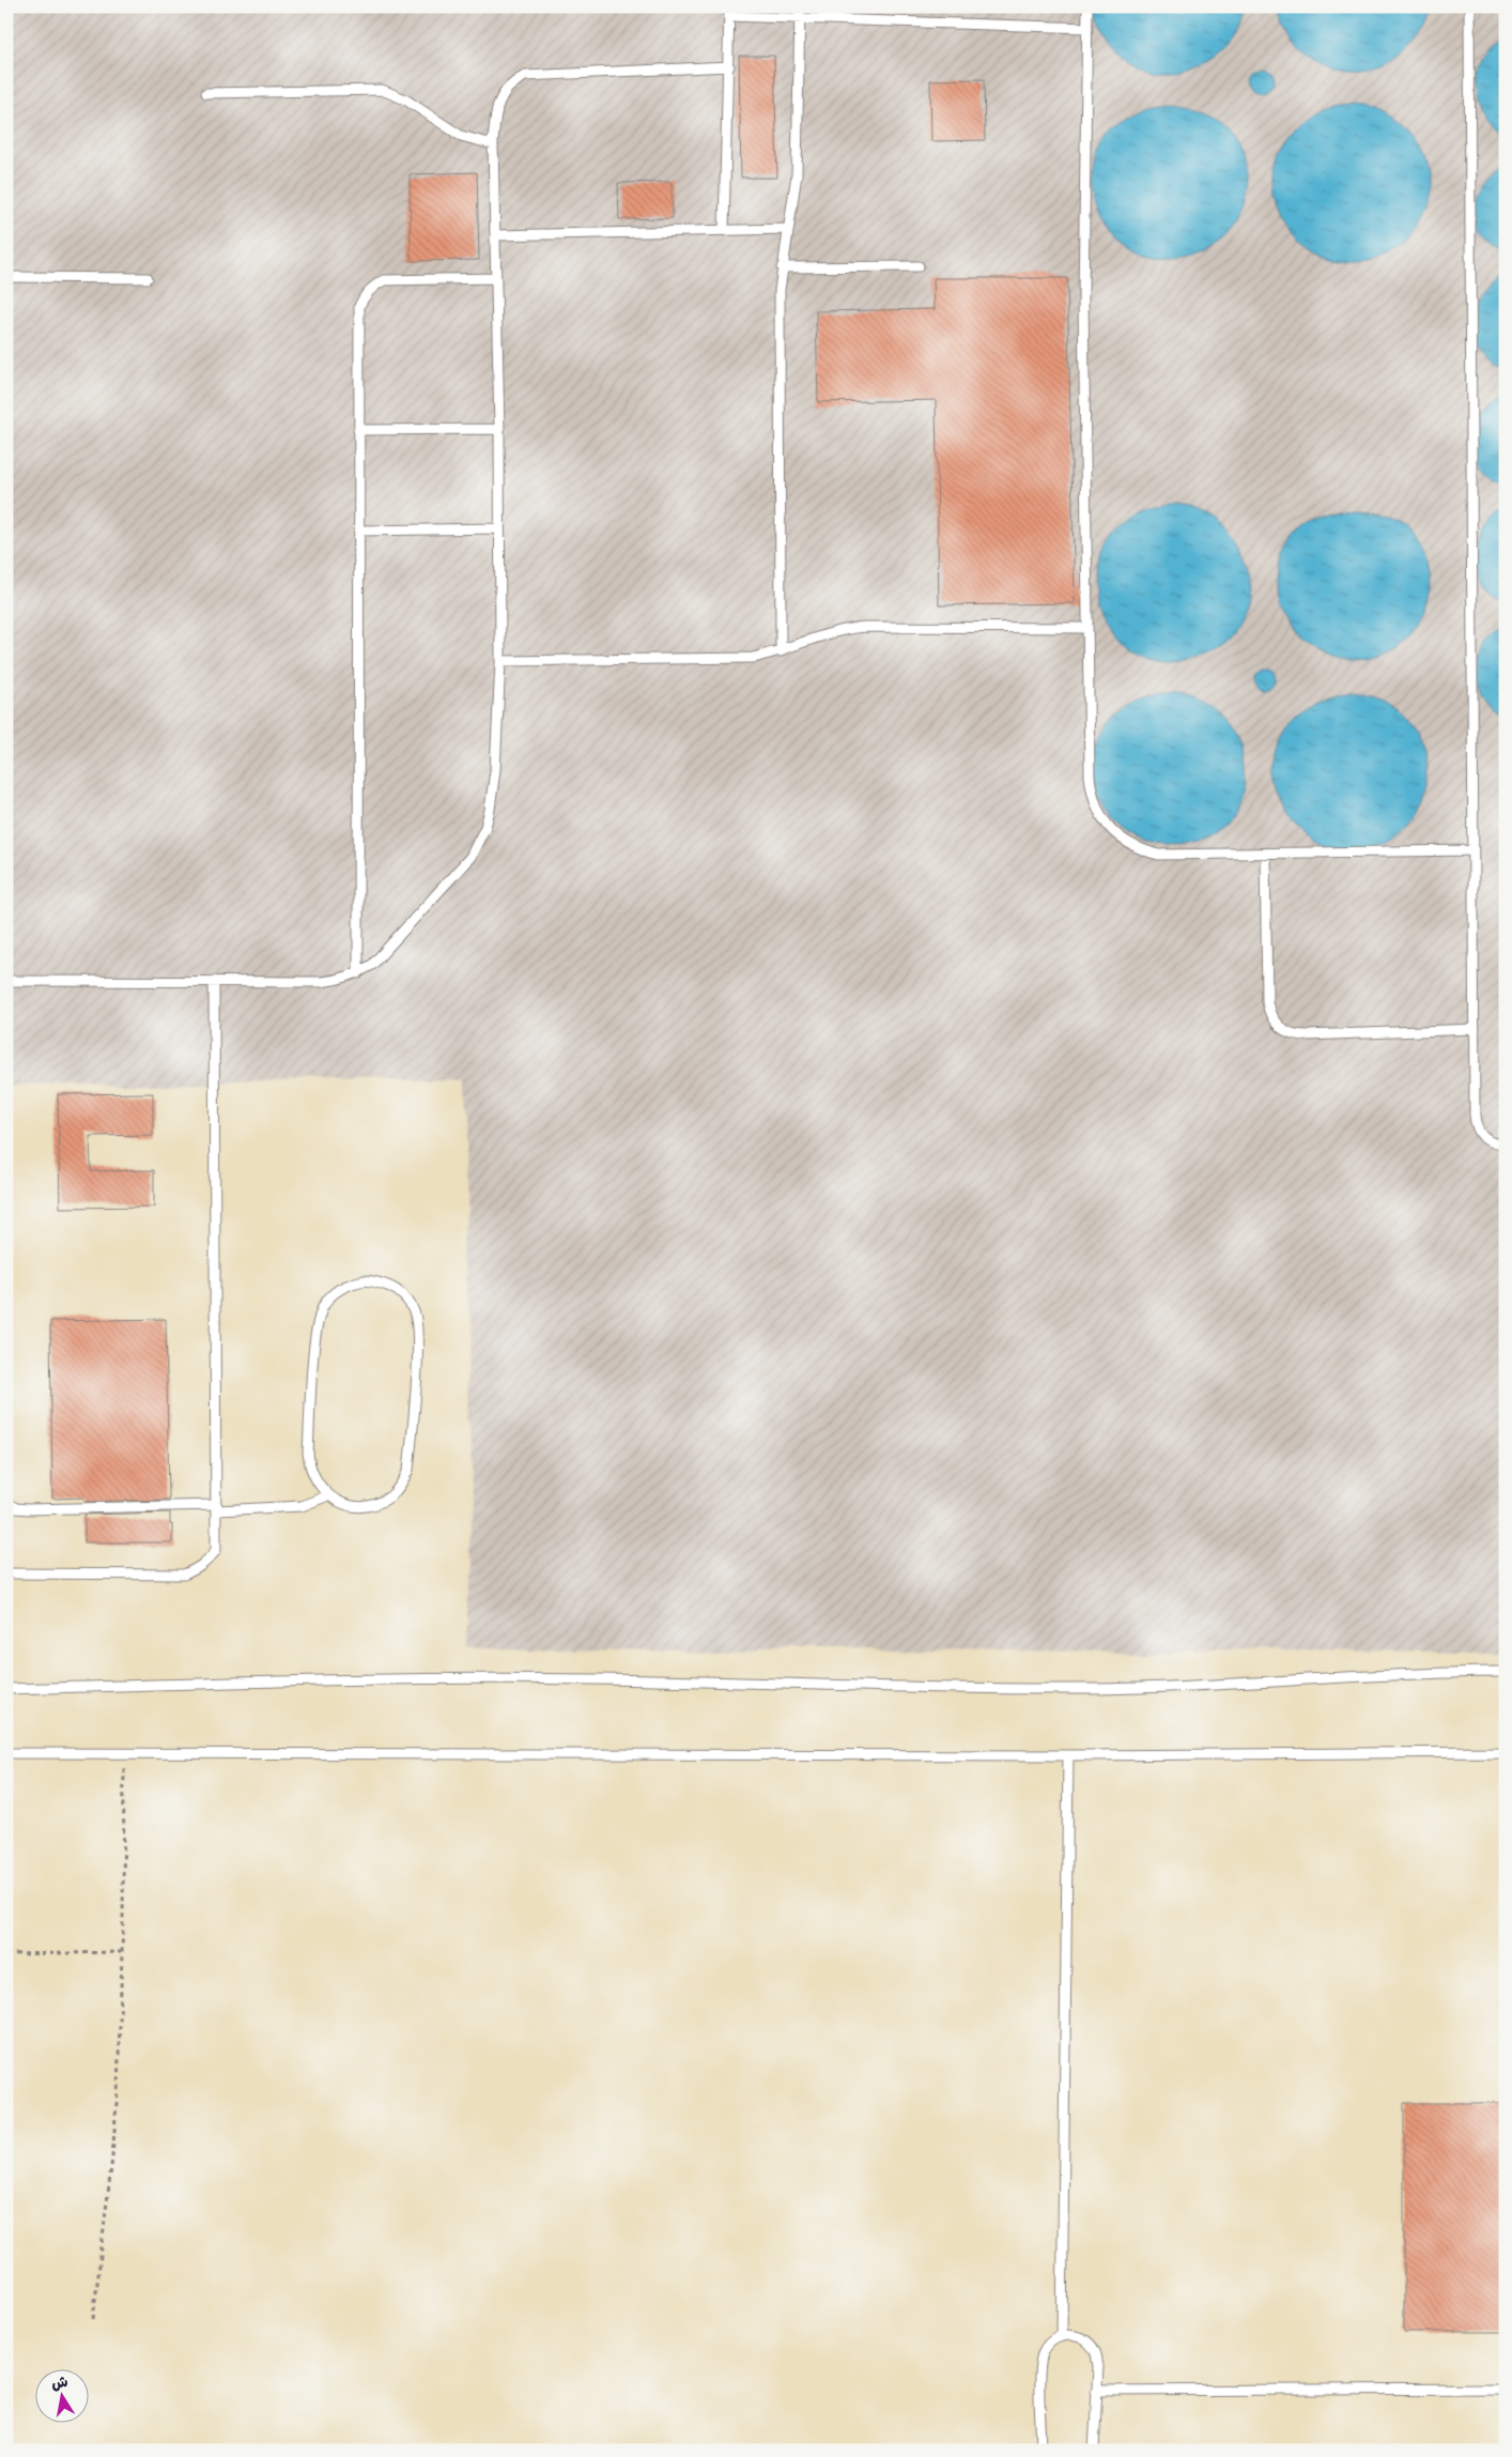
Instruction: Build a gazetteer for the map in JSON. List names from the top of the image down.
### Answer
{
  "north": "top"
}
